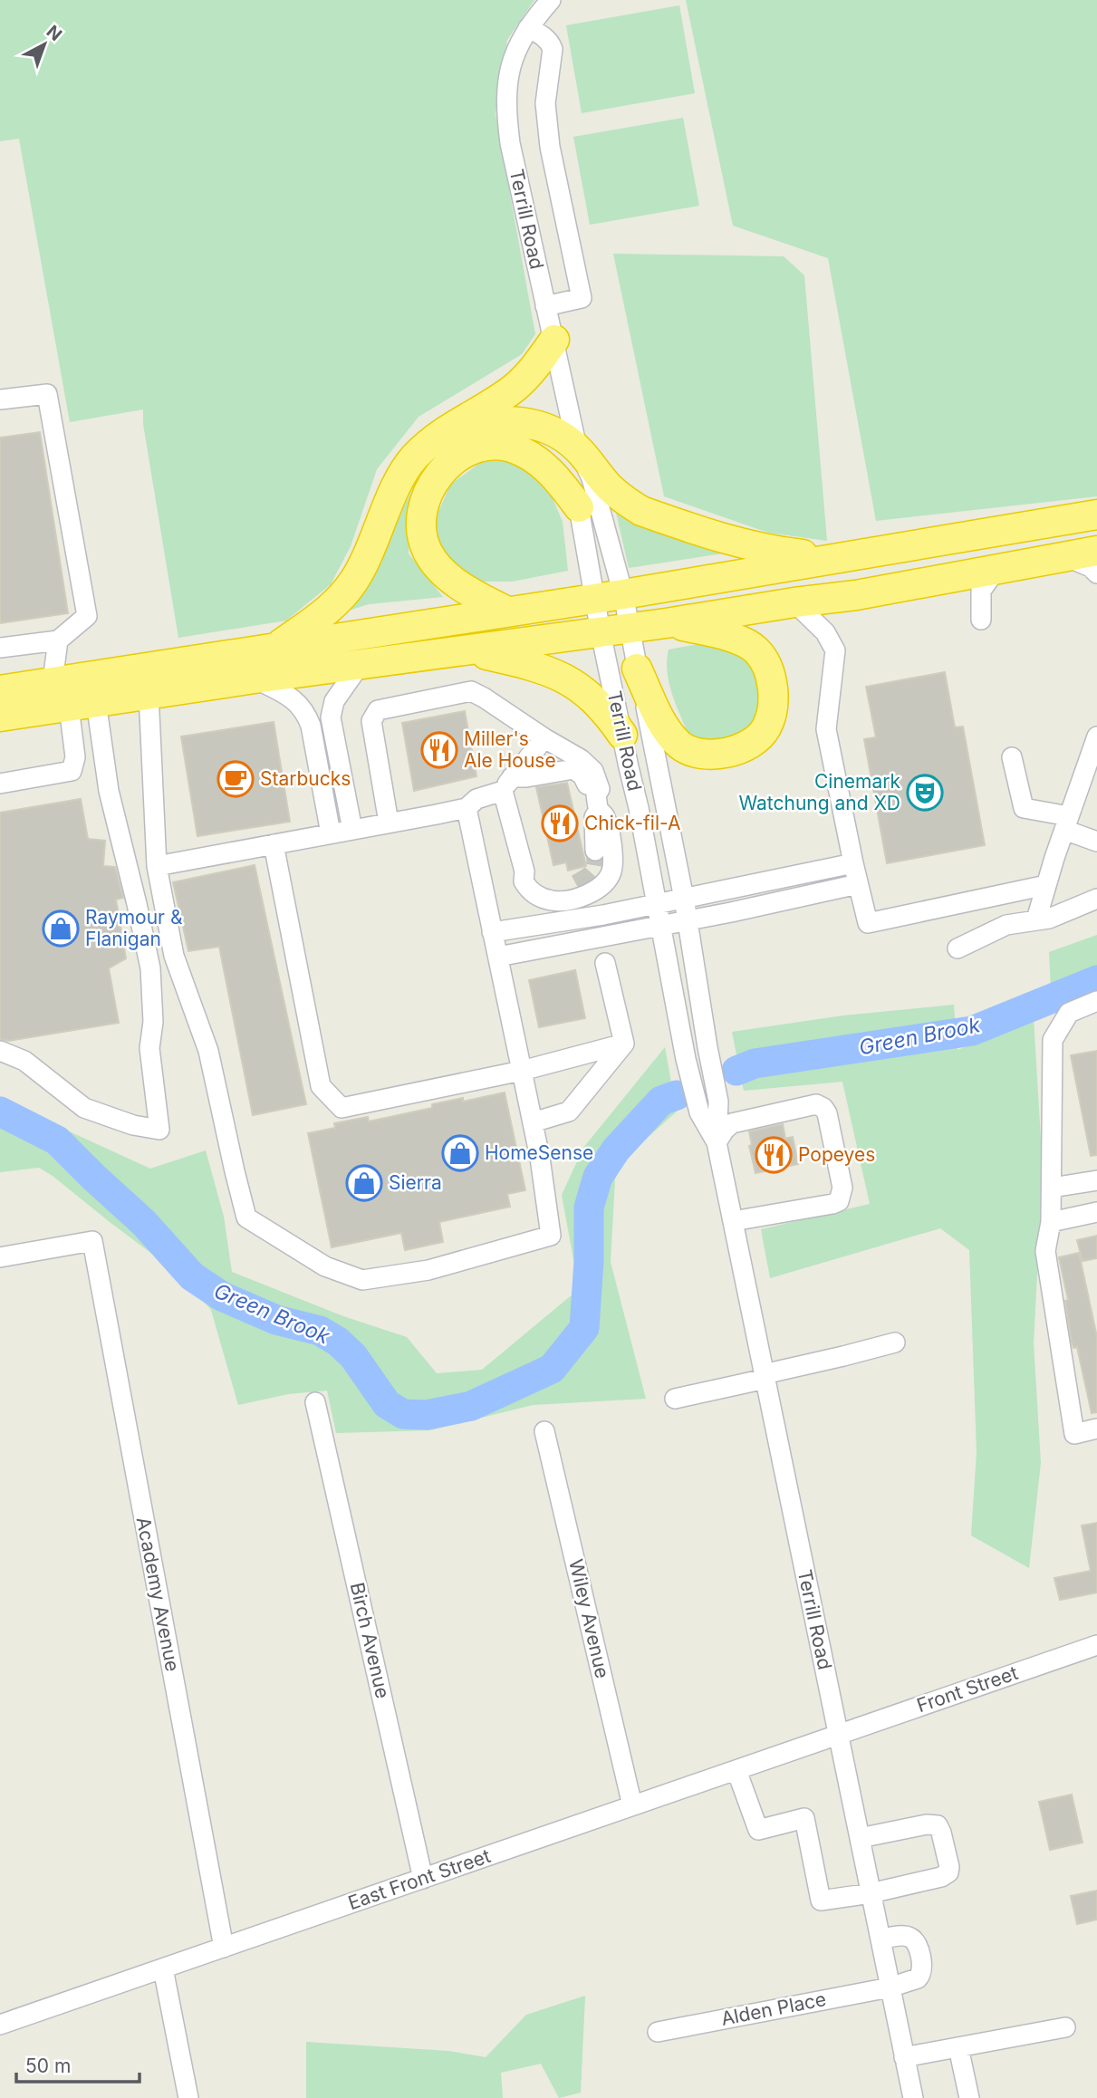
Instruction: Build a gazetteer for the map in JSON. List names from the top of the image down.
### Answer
{
  "streets": {
    "street": [
      "Terrill Road",
      "Academy Avenue",
      "Wiley Avenue",
      "Birch Avenue",
      "Front Street",
      "East Front Street",
      "Alden Place"
    ]
  },
  "crossings": [
    ["Terrill Road", "Front Street"],
    ["Terrill Road", "East Front Street"],
    ["Terrill Road", "Alden Place"],
    ["Academy Avenue", "East Front Street"],
    ["Wiley Avenue", "East Front Street"],
    ["Birch Avenue", "East Front Street"],
    ["Front Street", "East Front Street"]
  ],
  "water": ["Green Brook"],
  "places": {
    "restaurant": ["Miller's Ale House", "Chick-fil-A", "Popeyes"],
    "cafe": ["Starbucks"],
    "theatre": ["Cinemark Watchung and XD"],
    "shop": ["Raymour & Flanigan", "HomeSense", "Sierra"]
  },
  "scale_bar": "50 m",
  "north": "top right"
}
